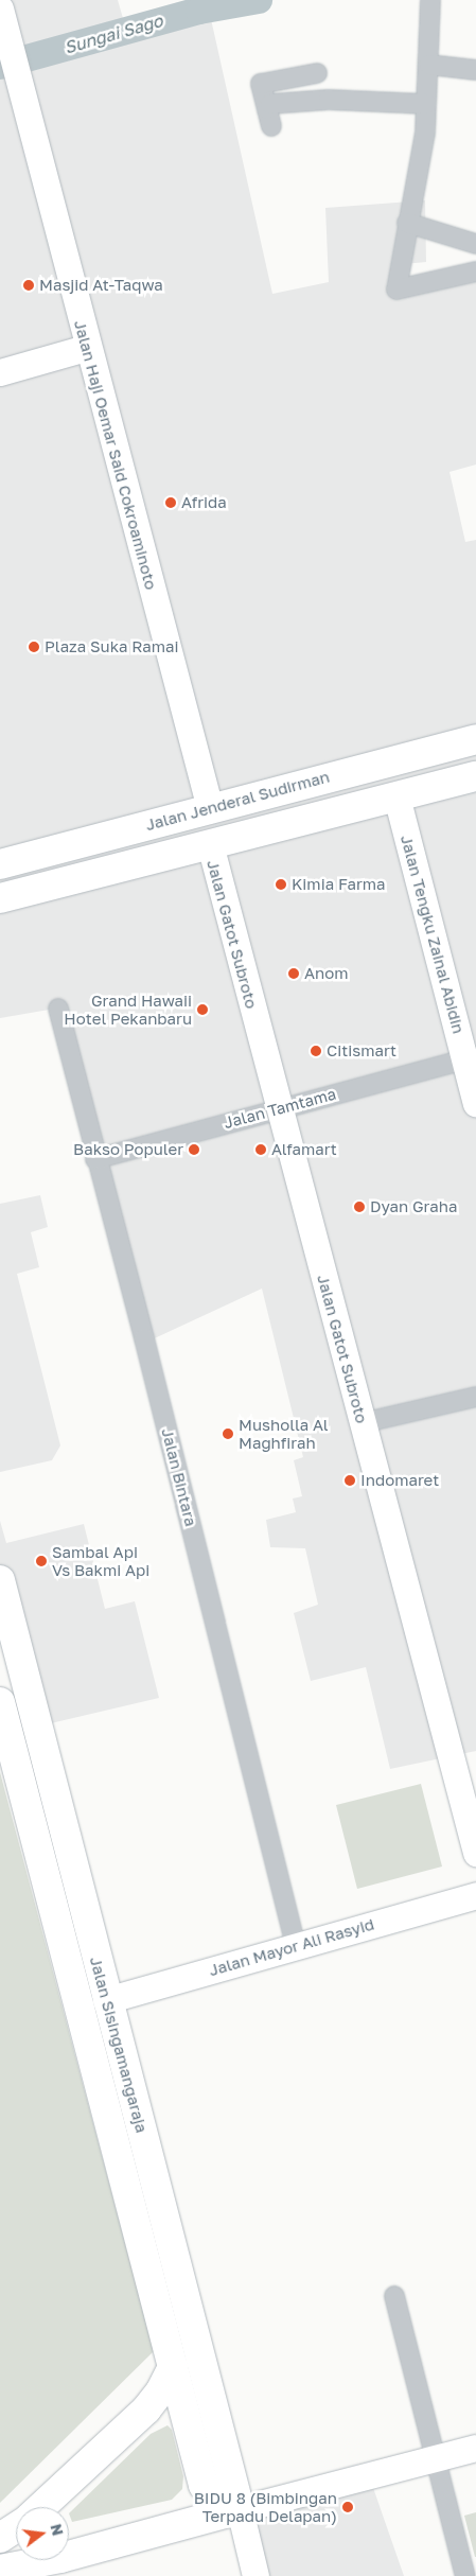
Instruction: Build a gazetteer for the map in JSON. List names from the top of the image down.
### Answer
{
  "streets": {
    "main road": ["Jalan Jenderal Sudirman", "Jalan Sisingamangaraja"],
    "street": [
      "Jalan Haji Oemar Said Cokroaminoto",
      "Jalan Gatot Subroto",
      "Jalan Tengku Zainal Abidin",
      "Jalan Tamtama",
      "Jalan Bintara",
      "Jalan Mayor Ali Rasyid"
    ]
  },
  "crossings": [
    ["Jalan Haji Oemar Said Cokroaminoto", "Jalan Jenderal Sudirman"],
    ["Jalan Gatot Subroto", "Jalan Tamtama"],
    ["Jalan Tengku Zainal Abidin", "Jalan Tamtama"],
    ["Jalan Tamtama", "Jalan Bintara"],
    ["Jalan Bintara", "Jalan Mayor Ali Rasyid"],
    ["Jalan Mayor Ali Rasyid", "Jalan Sisingamangaraja"]
  ],
  "water": ["Sungai Sago"],
  "places": [
    "Masjid At-Taqwa",
    "Afrida",
    "Plaza Suka Ramai",
    "Kimia Farma",
    "Anom",
    "Grand Hawaii Hotel Pekanbaru",
    "Citismart",
    "Bakso Populer",
    "Alfamart",
    "Dyan Graha",
    "Musholla Al Maghfirah",
    "Indomaret",
    "Sambal Api Vs Bakmi Api",
    "BIDU 8 (Bimbingan Terpadu Delapan)"
  ],
  "north": "right"
}
